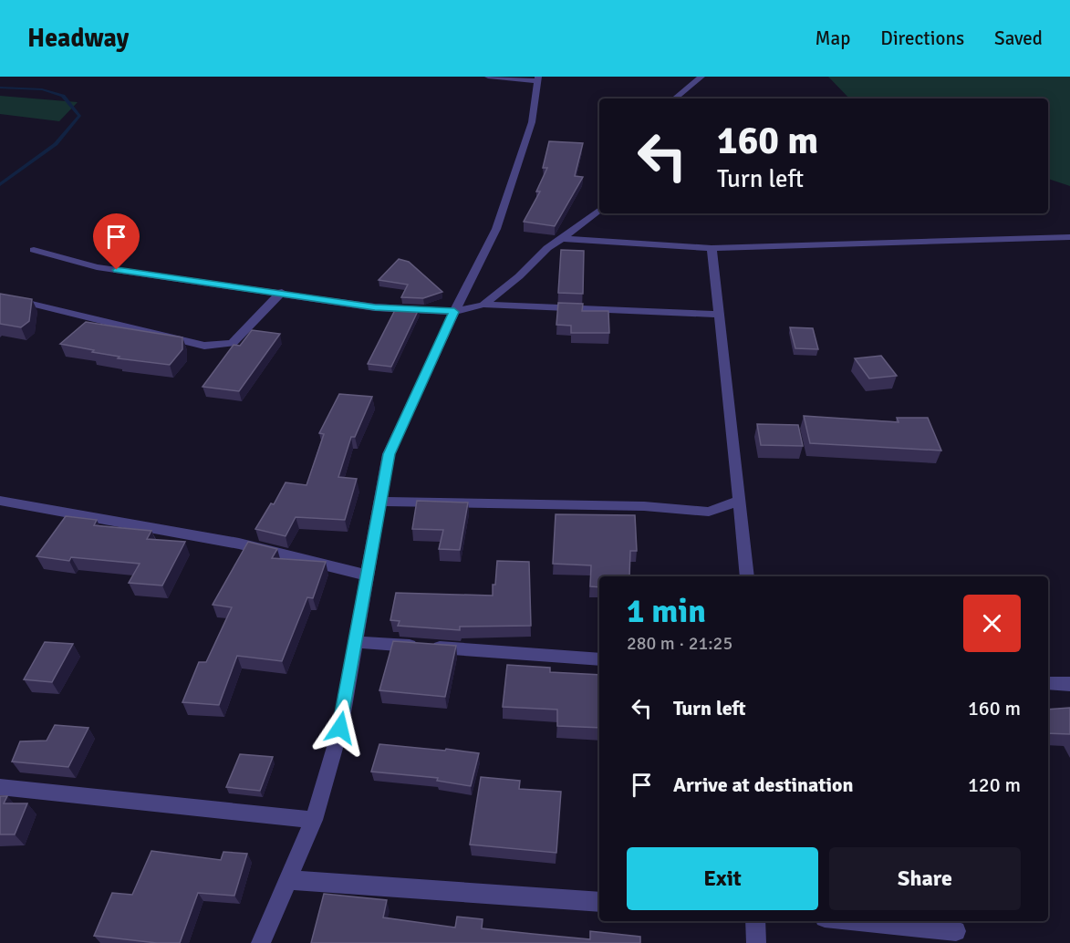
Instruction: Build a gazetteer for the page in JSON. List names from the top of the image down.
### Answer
{
  "page": {
    "header": "Headway",
    "nav": ["Map", "Directions", "Saved"],
    "turn": ["160 m", "Turn left"],
    "heading": ["1 min", "280 m · 21:25"],
    "list": [
      {
        "name": "Turn left",
        "value": "160 m"
      },
      {
        "name": "Arrive at destination",
        "value": "120 m"
      }
    ],
    "buttons": ["Exit", "Share"]
  }
}
